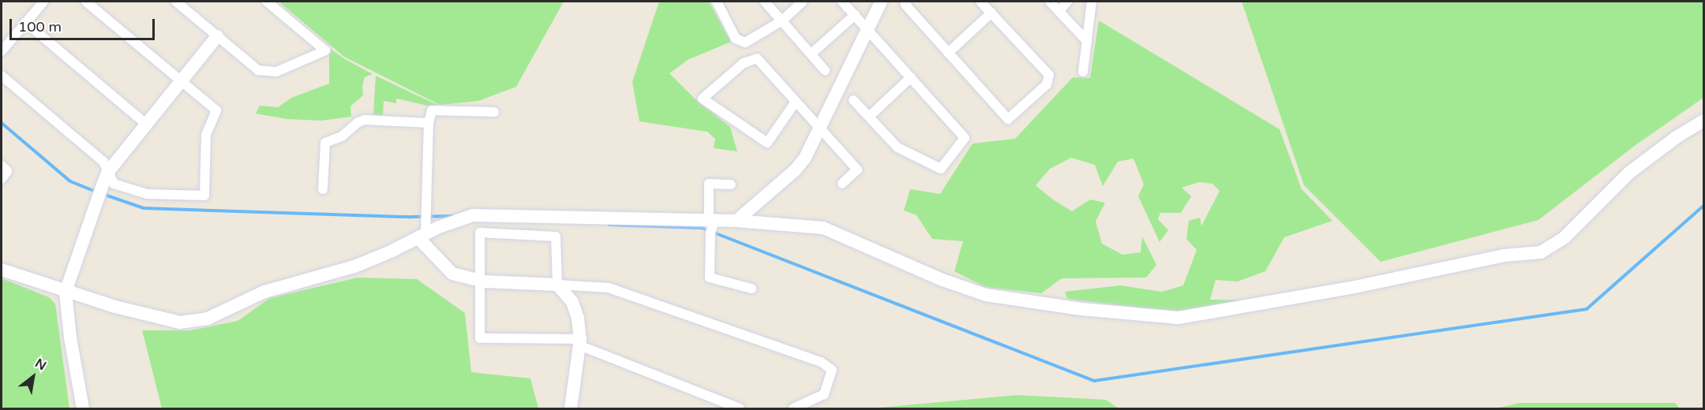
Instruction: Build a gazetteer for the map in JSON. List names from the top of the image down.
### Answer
{
  "scale_bar": "100 m",
  "north": "top right"
}
